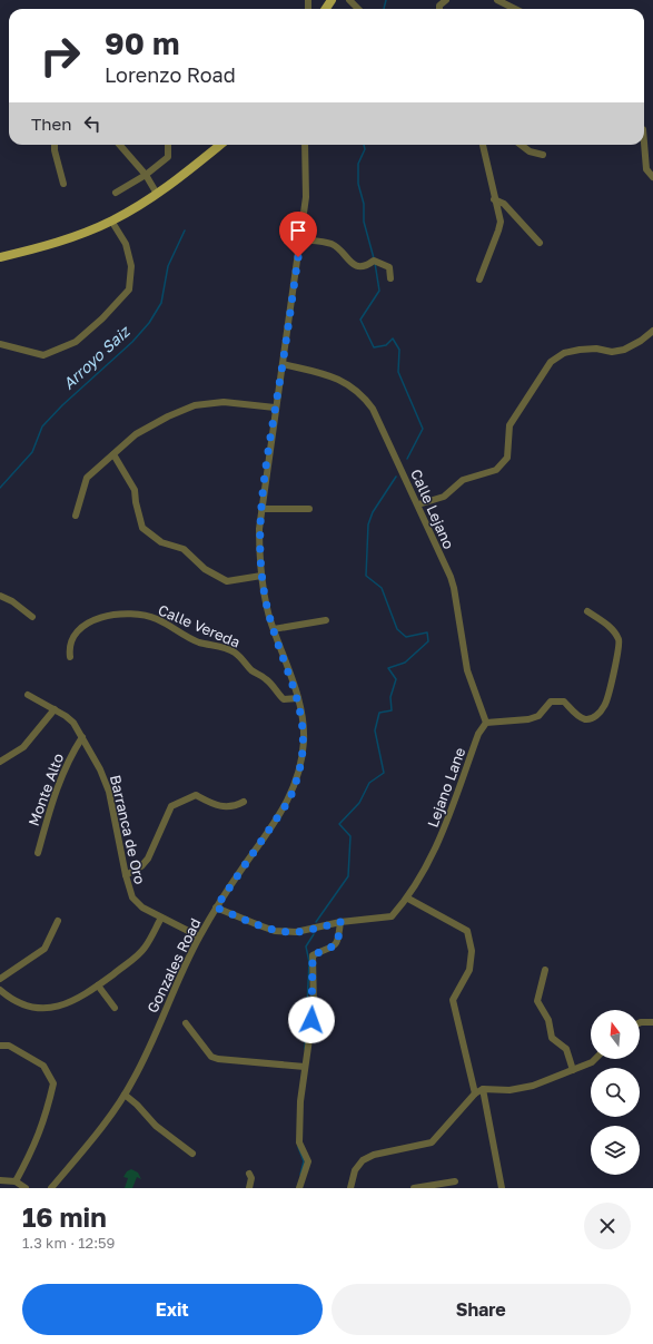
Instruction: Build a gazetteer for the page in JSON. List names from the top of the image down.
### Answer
{
  "streets": {
    "street": [
      "Calle Lejano",
      "Calle Vereda",
      "Lejano Lane",
      "Monte Alto",
      "Barranca de Oro",
      "Gonzales Road"
    ]
  },
  "crossings": [
    ["Calle Lejano", "Lejano Lane"],
    ["Calle Lejano", "Gonzales Road"],
    ["Calle Vereda", "Gonzales Road"],
    ["Lejano Lane", "Gonzales Road"],
    ["Monte Alto", "Barranca de Oro"],
    ["Barranca de Oro", "Gonzales Road"]
  ],
  "water": ["Arroyo Saiz"],
  "north": "top",
  "page": {
    "turn": ["90 m", "Lorenzo Road"],
    "then": "Then",
    "heading": ["16 min", "1.3 km · 12:59"],
    "buttons": ["Exit", "Share"]
  }
}
